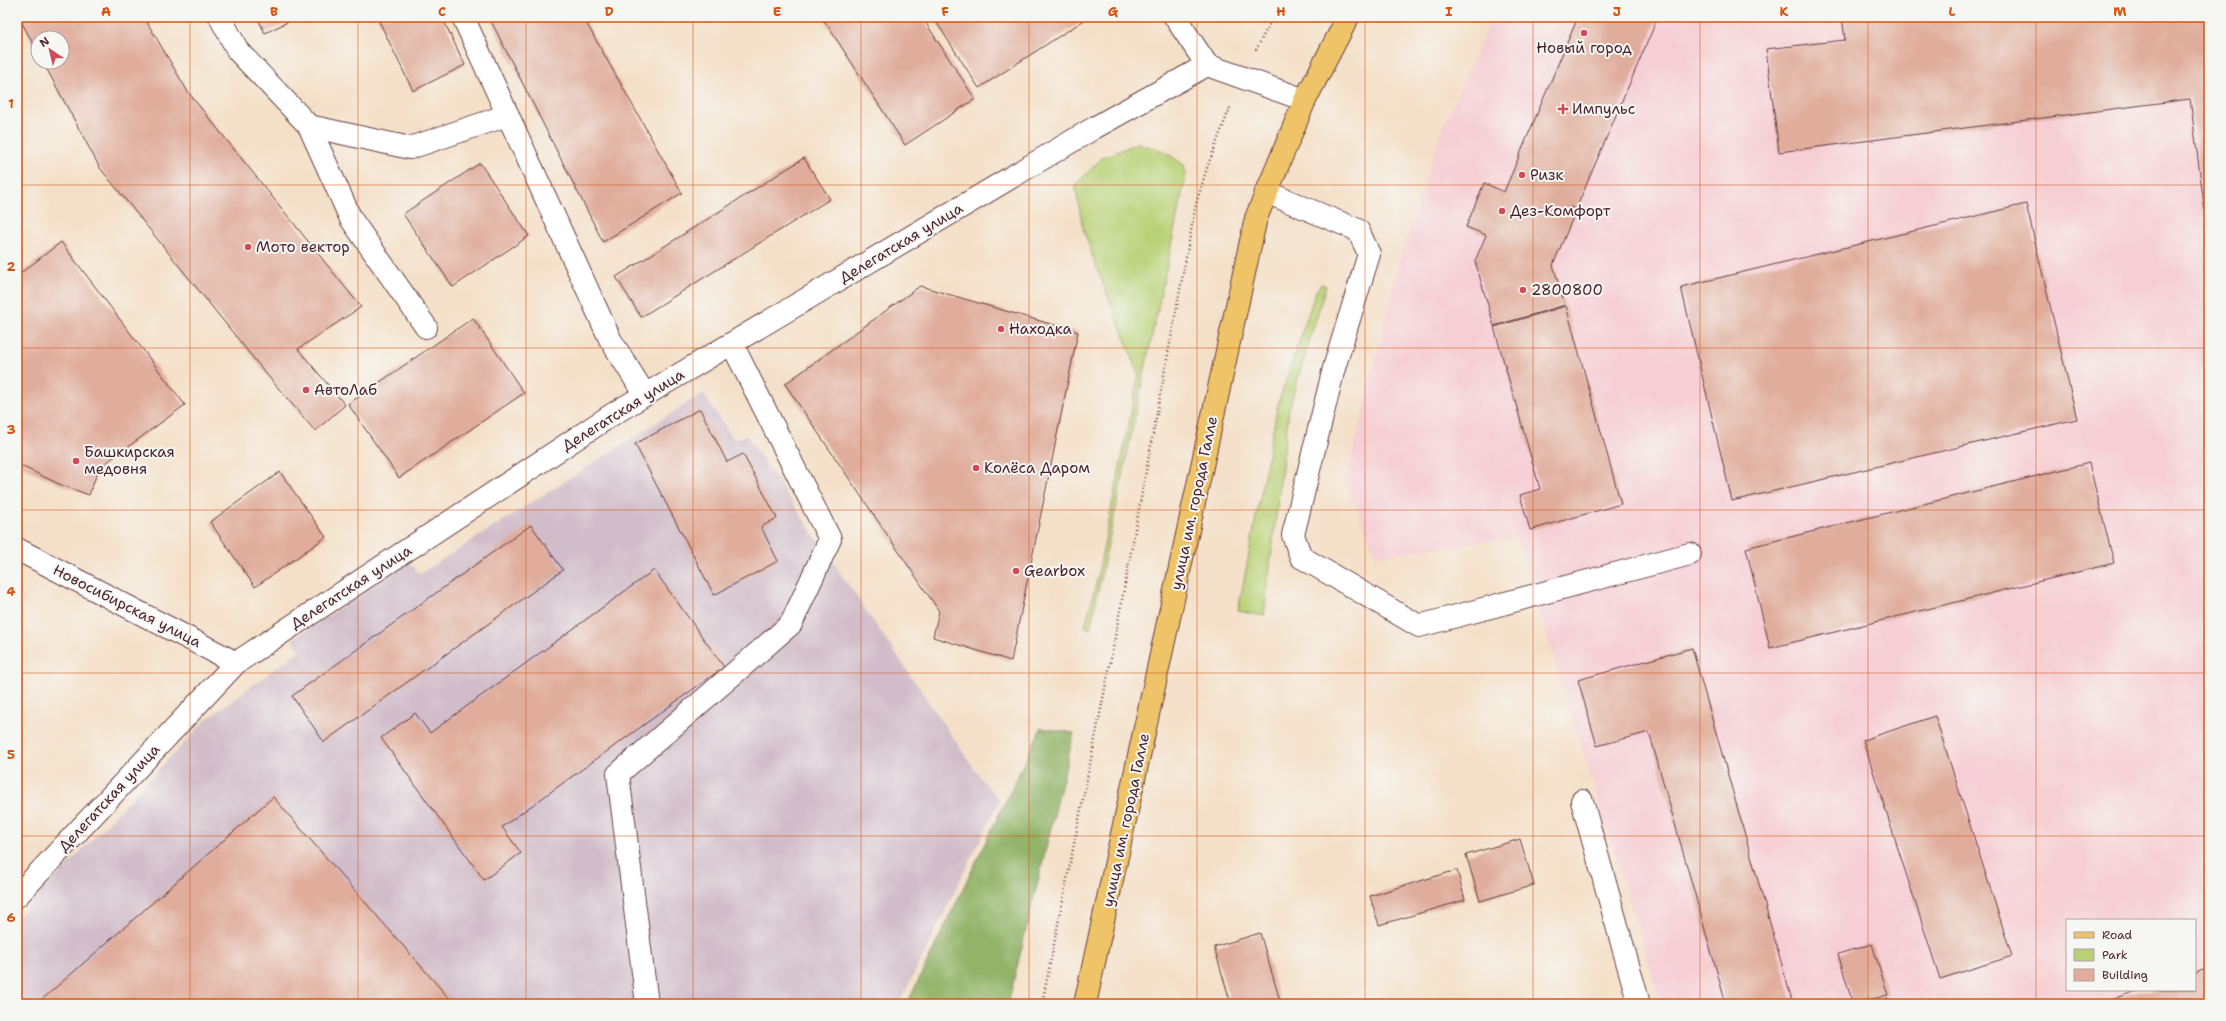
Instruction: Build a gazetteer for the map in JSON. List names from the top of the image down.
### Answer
{
  "streets": {
    "main road": ["улица им. города Галле"],
    "street": ["Делегатская улица", "Новосибирская улица"]
  },
  "crossings": [
    ["Делегатская улица", "Новосибирская улица"]
  ],
  "places": {
    "other": [
      "Новый город",
      "Ризк",
      "Дез‑Комфорт",
      "Мото вектор",
      "2800800",
      "Находка",
      "АвтоЛаб",
      "Башкирская медовня",
      "Колёса Даром",
      "Gearbox"
    ],
    "health": ["Импульс"]
  },
  "legend": ["Road", "Park", "Building"],
  "north": "top left",
  "grid": {
    "columns": [
      "A",
      "B",
      "C",
      "D",
      "E",
      "F",
      "G",
      "H",
      "I",
      "J",
      "K",
      "L",
      "M"
    ],
    "rows": [
      "1",
      "2",
      "3",
      "4",
      "5",
      "6"
    ]
  }
}
